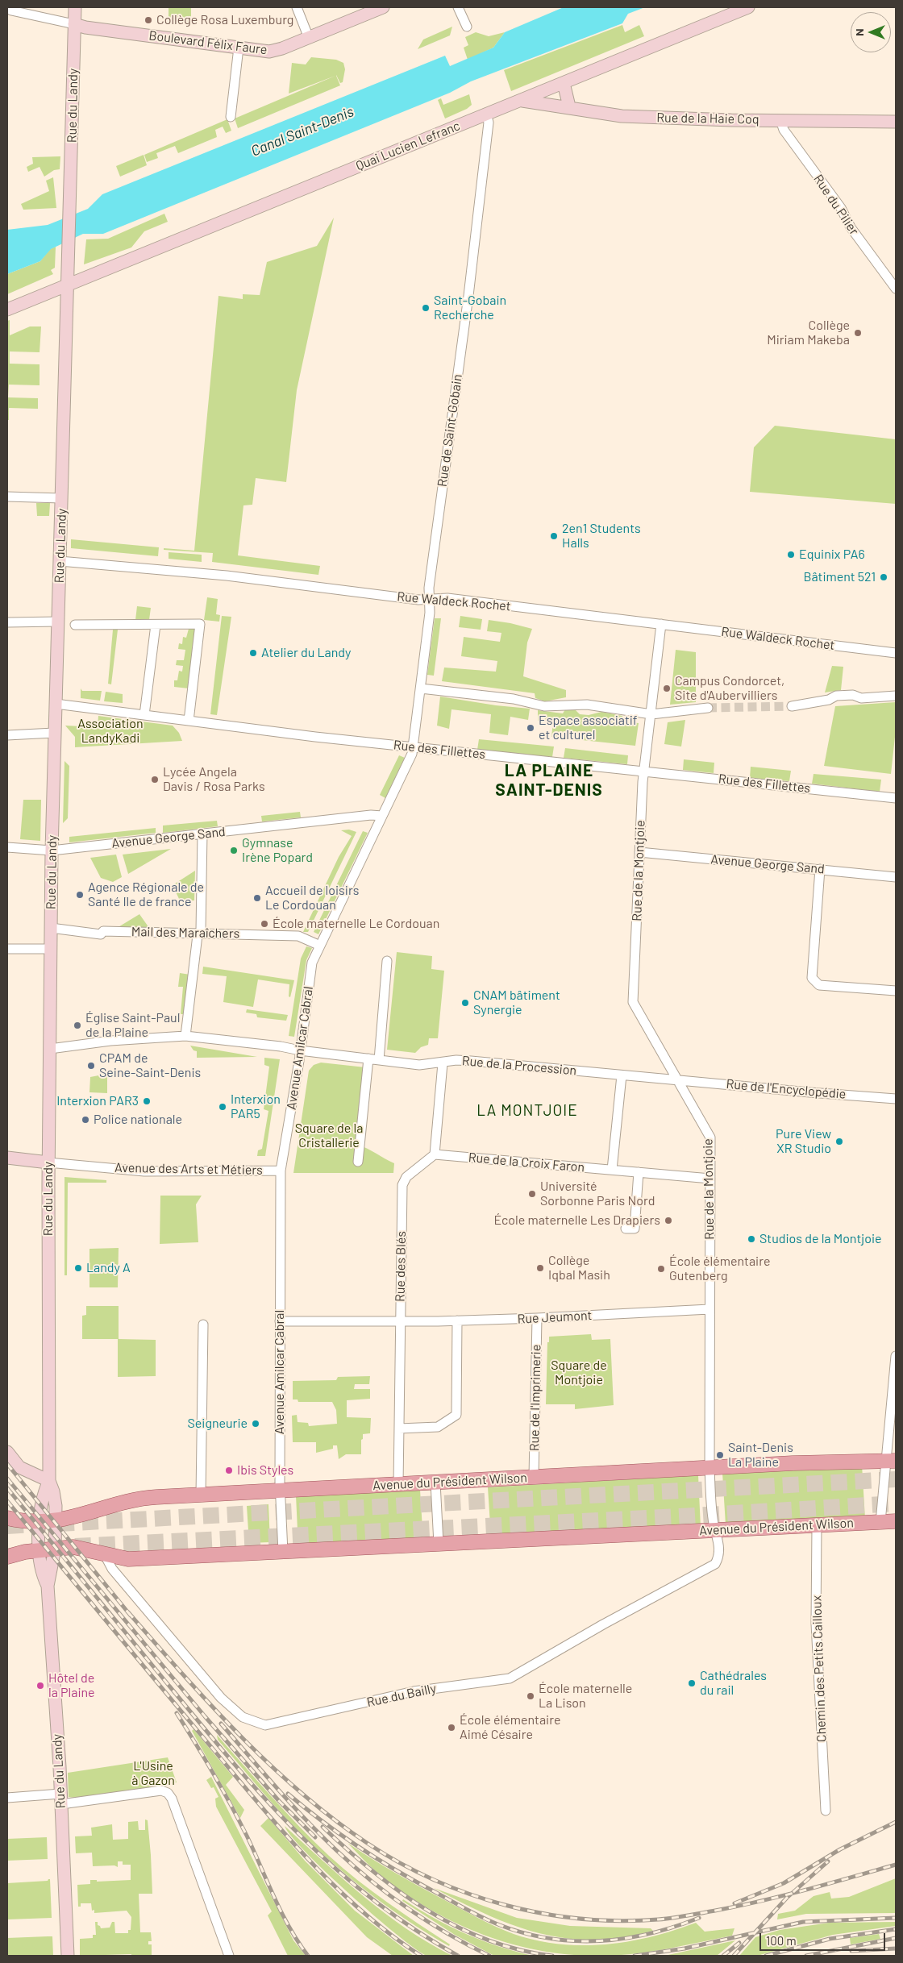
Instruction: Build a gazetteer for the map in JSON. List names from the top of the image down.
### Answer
{
  "streets": {
    "main road": [
      "Boulevard Félix Faure",
      "Rue du Landy",
      "Rue de la Haie Coq",
      "Quai Lucien Lefranc",
      "Avenue du Président Wilson"
    ],
    "street": [
      "Rue du Pilier",
      "Rue de Saint-Gobain",
      "Rue Waldeck Rochet",
      "Rue des Fillettes",
      "Avenue George Sand",
      "Rue de la Montjoie",
      "Mail des Maraîchers",
      "Avenue Amilcar Cabral",
      "Rue de la Procession",
      "Rue de l'Encyclopédie",
      "Rue de la Croix Faron",
      "Avenue des Arts et Métiers",
      "Rue des Blés",
      "Rue Jeumont",
      "Rue de l'Imprimerie",
      "Chemin des Petits Cailloux",
      "Rue du Bailly"
    ]
  },
  "crossings": [
    ["Boulevard Félix Faure", "Rue du Landy"],
    ["Rue du Landy", "Quai Lucien Lefranc"],
    ["Rue du Landy", "Rue Waldeck Rochet"],
    ["Rue du Landy", "Rue des Fillettes"],
    ["Rue du Landy", "Avenue George Sand"],
    ["Rue du Landy", "Mail des Maraîchers"],
    ["Rue du Landy", "Rue de la Procession"],
    ["Rue du Landy", "Avenue des Arts et Métiers"],
    ["Rue du Landy", "Avenue du Président Wilson"],
    ["Rue de la Haie Coq", "Quai Lucien Lefranc"],
    ["Rue de la Haie Coq", "Rue du Pilier"],
    ["Quai Lucien Lefranc", "Rue de Saint-Gobain"],
    ["Rue de Saint-Gobain", "Rue Waldeck Rochet"],
    ["Rue de Saint-Gobain", "Rue des Fillettes"],
    ["Rue de Saint-Gobain", "Avenue Amilcar Cabral"],
    ["Rue Waldeck Rochet", "Rue de la Montjoie"],
    ["Rue des Fillettes", "Rue de la Montjoie"],
    ["Rue des Fillettes", "Avenue Amilcar Cabral"],
    ["Avenue George Sand", "Rue de la Montjoie"],
    ["Avenue George Sand", "Avenue Amilcar Cabral"],
    ["Rue de la Montjoie", "Rue de la Procession"],
    ["Rue de la Montjoie", "Rue de l'Encyclopédie"],
    ["Rue de la Montjoie", "Rue de la Croix Faron"],
    ["Rue de la Montjoie", "Rue Jeumont"],
    ["Rue de la Montjoie", "Avenue du Président Wilson"],
    ["Rue de la Montjoie", "Rue du Bailly"],
    ["Mail des Maraîchers", "Avenue Amilcar Cabral"],
    ["Avenue Amilcar Cabral", "Rue de la Procession"],
    ["Avenue Amilcar Cabral", "Avenue des Arts et Métiers"],
    ["Avenue Amilcar Cabral", "Rue Jeumont"],
    ["Avenue Amilcar Cabral", "Avenue du Président Wilson"],
    ["Rue de la Procession", "Rue de l'Encyclopédie"],
    ["Rue de la Croix Faron", "Rue des Blés"],
    ["Rue des Blés", "Rue Jeumont"],
    ["Rue des Blés", "Avenue du Président Wilson"],
    ["Rue Jeumont", "Rue de l'Imprimerie"],
    ["Rue de l'Imprimerie", "Avenue du Président Wilson"],
    ["Avenue du Président Wilson", "Chemin des Petits Cailloux"],
    ["Avenue du Président Wilson", "Rue du Bailly"]
  ],
  "districts": ["LA PLAINE SAINT-DENIS", "LA MONTJOIE"],
  "water": ["Canal Saint-Denis"],
  "parks": [
    "Association LandyKadi",
    "Square de la Cristallerie",
    "Square de Montjoie",
    "L'Usine à Gazon"
  ],
  "places": [
    "Collège Rosa Luxemburg",
    "Saint-Gobain Recherche",
    "Collège Miriam Makeba",
    "2en1 Students Halls",
    "Equinix PA6",
    "Bâtiment 521",
    "Atelier du Landy",
    "Campus Condorcet, Site d'Aubervilliers",
    "Espace associatif et culturel",
    "Lycée Angela Davis / Rosa Parks",
    "Gymnase Irène Popard",
    "Agence Régionale de Santé Ile de france",
    "Accueil de loisirs Le Cordouan",
    "École maternelle Le Cordouan",
    "CNAM bâtiment Synergie",
    "Église Saint-Paul de la Plaine",
    "CPAM de Seine-Saint-Denis",
    "Interxion PAR3",
    "Interxion PAR5",
    "Police nationale",
    "Pure View XR Studio",
    "Université Sorbonne Paris Nord",
    "École maternelle Les Drapiers",
    "Studios de la Montjoie",
    "Landy A",
    "Collège Iqbal Masih",
    "École élémentaire Gutenberg",
    "Seigneurie",
    "Saint-Denis La Plaine",
    "Ibis Styles",
    "Cathédrales du rail",
    "Hôtel de la Plaine",
    "École maternelle La Lison",
    "École élémentaire Aimé Césaire"
  ],
  "scale_bar": "100 m",
  "north": "left"
}
